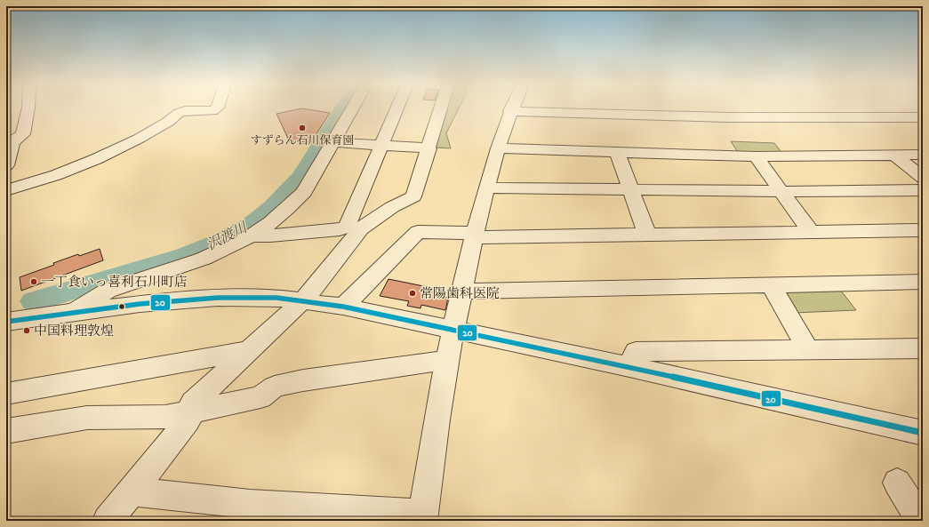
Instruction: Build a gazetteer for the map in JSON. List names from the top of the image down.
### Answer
{
  "water": ["沢渡川"],
  "places": [
    "すずらん石川保育園",
    "一丁食いっ喜利石川町店",
    "常陽歯科医院",
    "中国料理敦煌"
  ],
  "lines": ["transit line 20"]
}
